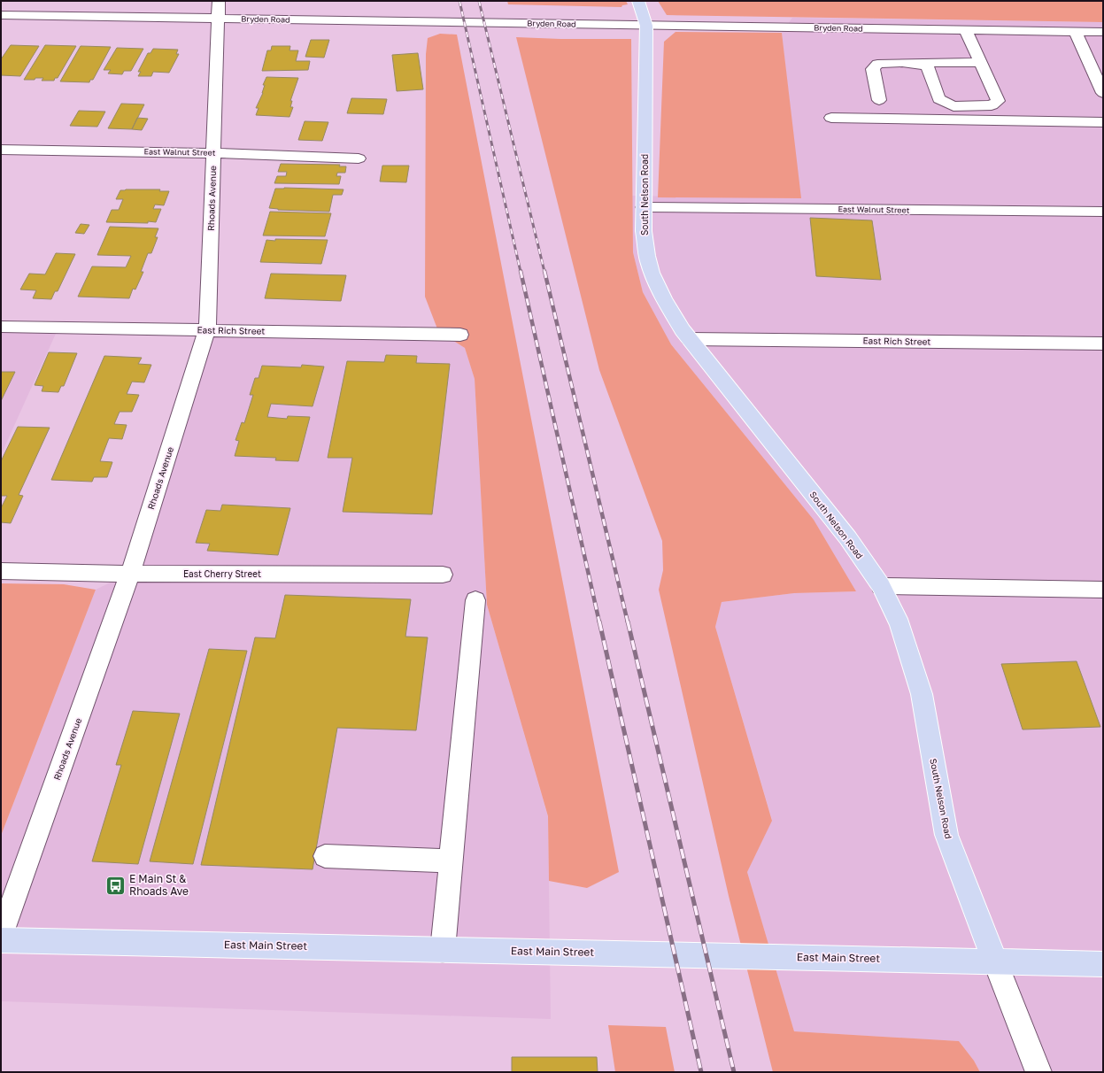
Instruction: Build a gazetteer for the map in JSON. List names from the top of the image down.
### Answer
{
  "streets": {
    "main road": ["South Nelson Road", "East Main Street"],
    "street": [
      "Bryden Road",
      "East Walnut Street",
      "Rhoads Avenue",
      "East Rich Street",
      "East Cherry Street"
    ]
  },
  "crossings": [
    ["Bryden Road", "South Nelson Road"],
    ["Bryden Road", "Rhoads Avenue"],
    ["East Walnut Street", "South Nelson Road"],
    ["East Walnut Street", "Rhoads Avenue"],
    ["South Nelson Road", "East Rich Street"],
    ["South Nelson Road", "East Main Street"],
    ["Rhoads Avenue", "East Rich Street"],
    ["Rhoads Avenue", "East Cherry Street"]
  ],
  "places": {
    "bus stop": ["E Main St & Rhoads Ave"]
  }
}
